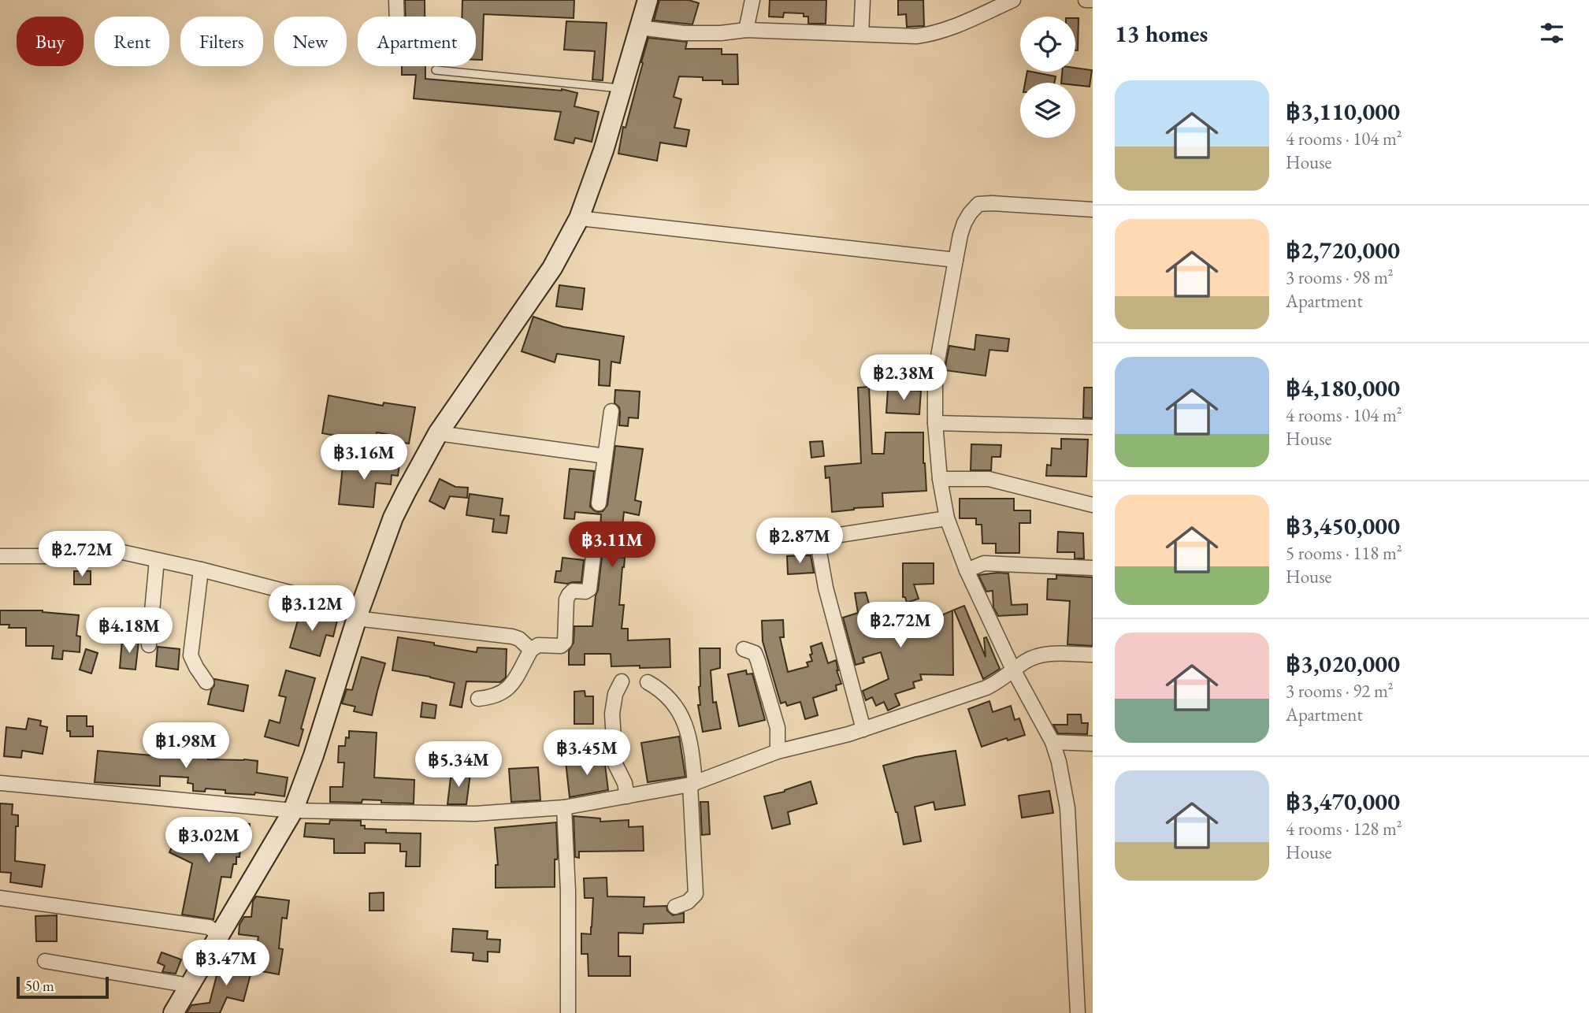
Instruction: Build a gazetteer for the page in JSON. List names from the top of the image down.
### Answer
{
  "scale_bar": "50 m",
  "page": {
    "heading": "13 homes",
    "chip": [
      "Buy",
      "Rent",
      "Filters",
      "New",
      "Apartment"
    ],
    "list": [
      {
        "name": "฿3,110,000",
        "note": "4 rooms · 104 m² · House"
      },
      {
        "name": "฿2,720,000",
        "note": "3 rooms · 98 m² · Apartment"
      },
      {
        "name": "฿4,180,000",
        "note": "4 rooms · 104 m² · House"
      },
      {
        "name": "฿3,450,000",
        "note": "5 rooms · 118 m² · House"
      },
      {
        "name": "฿3,020,000",
        "note": "3 rooms · 92 m² · Apartment"
      },
      {
        "name": "฿3,470,000",
        "note": "4 rooms · 128 m² · House"
      }
    ],
    "price": [
      "฿2.38M",
      "฿3.16M",
      "฿2.87M",
      "฿3.11M",
      "฿2.72M",
      "฿3.12M",
      "฿2.72M",
      "฿4.18M",
      "฿1.98M",
      "฿3.45M",
      "฿5.34M",
      "฿3.02M",
      "฿3.47M"
    ],
    "scale": "50 m"
  }
}
